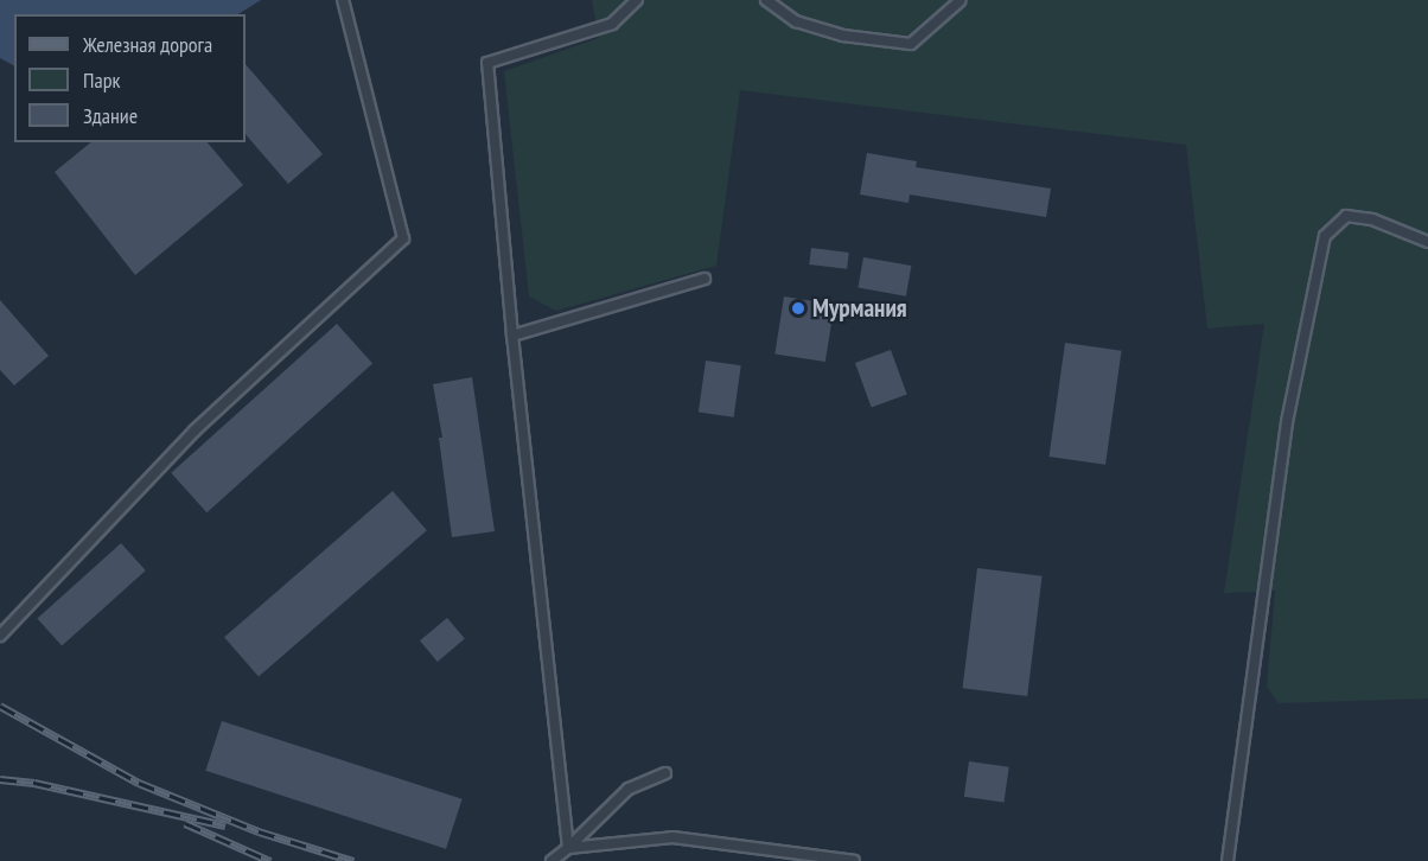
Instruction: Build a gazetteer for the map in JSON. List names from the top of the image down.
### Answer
{
  "places": ["Мурмания"],
  "legend": ["Железная дорога", "Парк", "Здание"]
}
